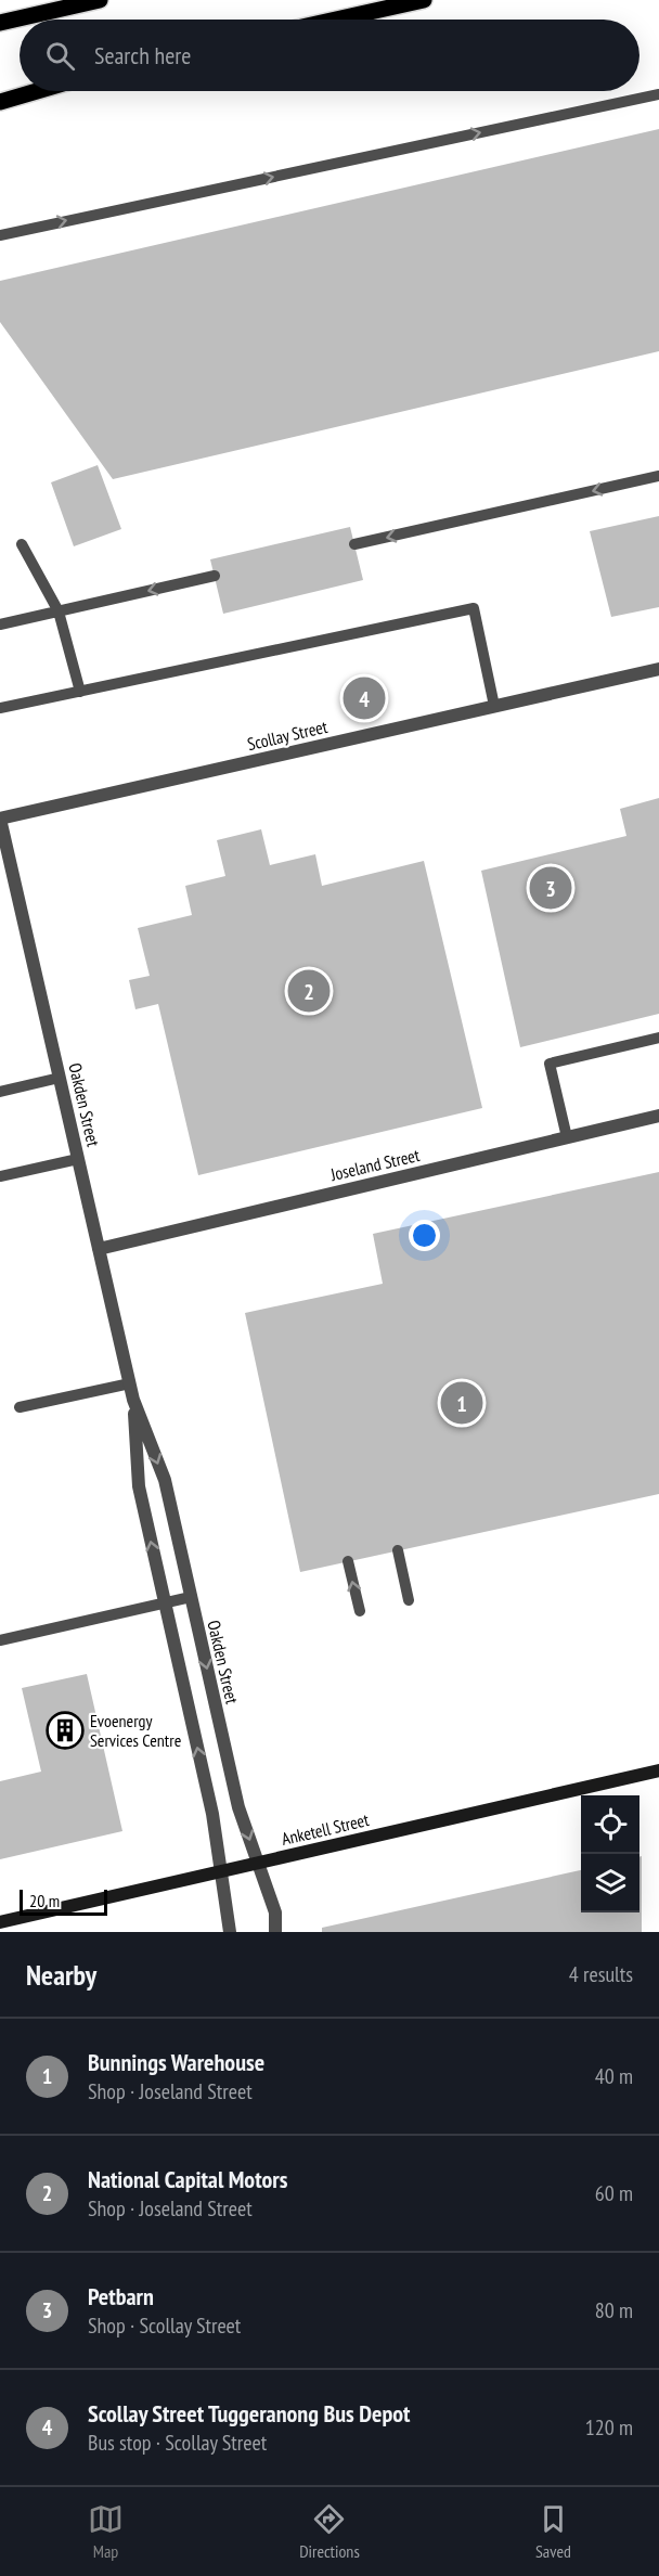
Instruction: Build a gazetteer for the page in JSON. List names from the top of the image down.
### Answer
{
  "streets": {
    "street": [
      "Scollay Street",
      "Oakden Street",
      "Joseland Street",
      "Anketell Street"
    ]
  },
  "crossings": [
    ["Scollay Street", "Oakden Street"],
    ["Oakden Street", "Joseland Street"],
    ["Oakden Street", "Anketell Street"]
  ],
  "places": {
    "building": ["Evoenergy Services Centre"]
  },
  "scale_bar": "20 m",
  "page": {
    "search": "Search here",
    "pins": [
      "4",
      "3",
      "2",
      "1"
    ],
    "scale": "20 m",
    "heading": ["Nearby", "4 results"],
    "list": [
      {
        "mark": "1",
        "name": "Bunnings Warehouse",
        "note": "Shop · Joseland Street",
        "value": "40 m"
      },
      {
        "mark": "2",
        "name": "National Capital Motors",
        "note": "Shop · Joseland Street",
        "value": "60 m"
      },
      {
        "mark": "3",
        "name": "Petbarn",
        "note": "Shop · Scollay Street",
        "value": "80 m"
      },
      {
        "mark": "4",
        "name": "Scollay Street Tuggeranong Bus Depot",
        "note": "Bus stop · Scollay Street",
        "value": "120 m"
      }
    ],
    "nav": ["Map", "Directions", "Saved"]
  }
}
